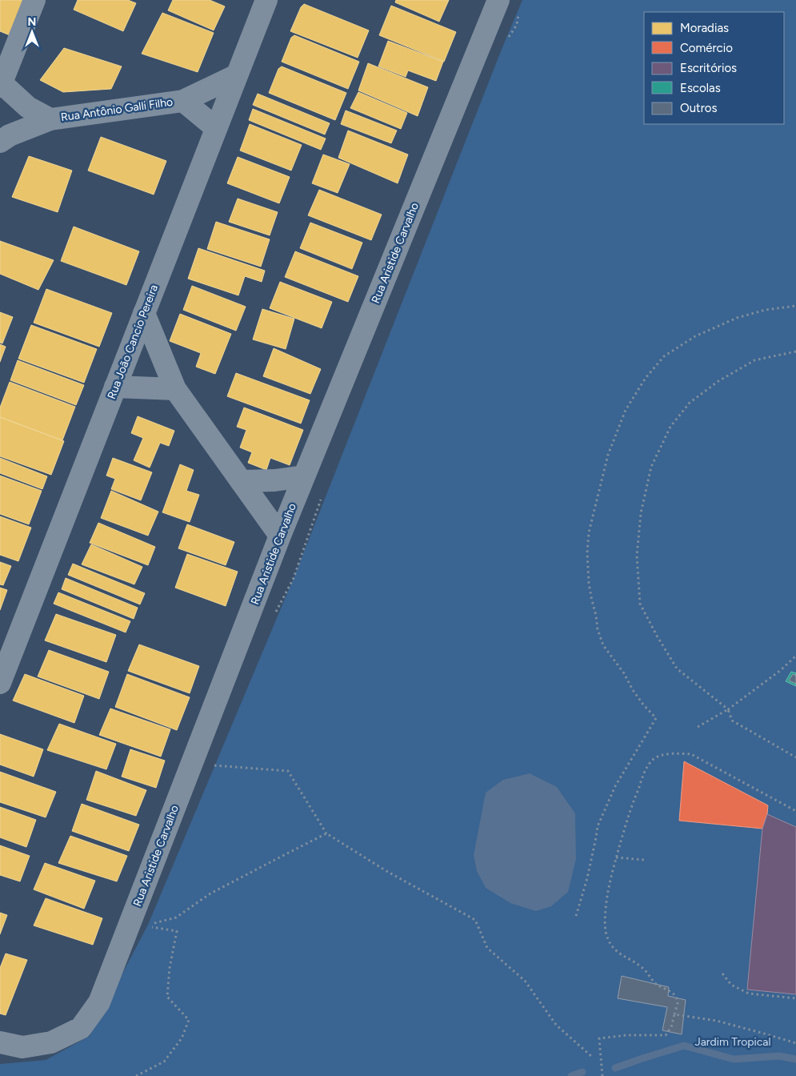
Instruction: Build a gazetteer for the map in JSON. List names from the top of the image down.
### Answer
{
  "streets": {
    "street": ["Rua Antônio Galli Filho", "Rua Aristide Carvalho", "Rua João Cancio Pereira"]
  },
  "crossings": [
    ["Rua Antônio Galli Filho", "Rua João Cancio Pereira"]
  ],
  "parks": ["Jardim Tropical"],
  "legend": [
    "Moradias",
    "Comércio",
    "Escritórios",
    "Escolas",
    "Outros"
  ],
  "north": "top"
}
